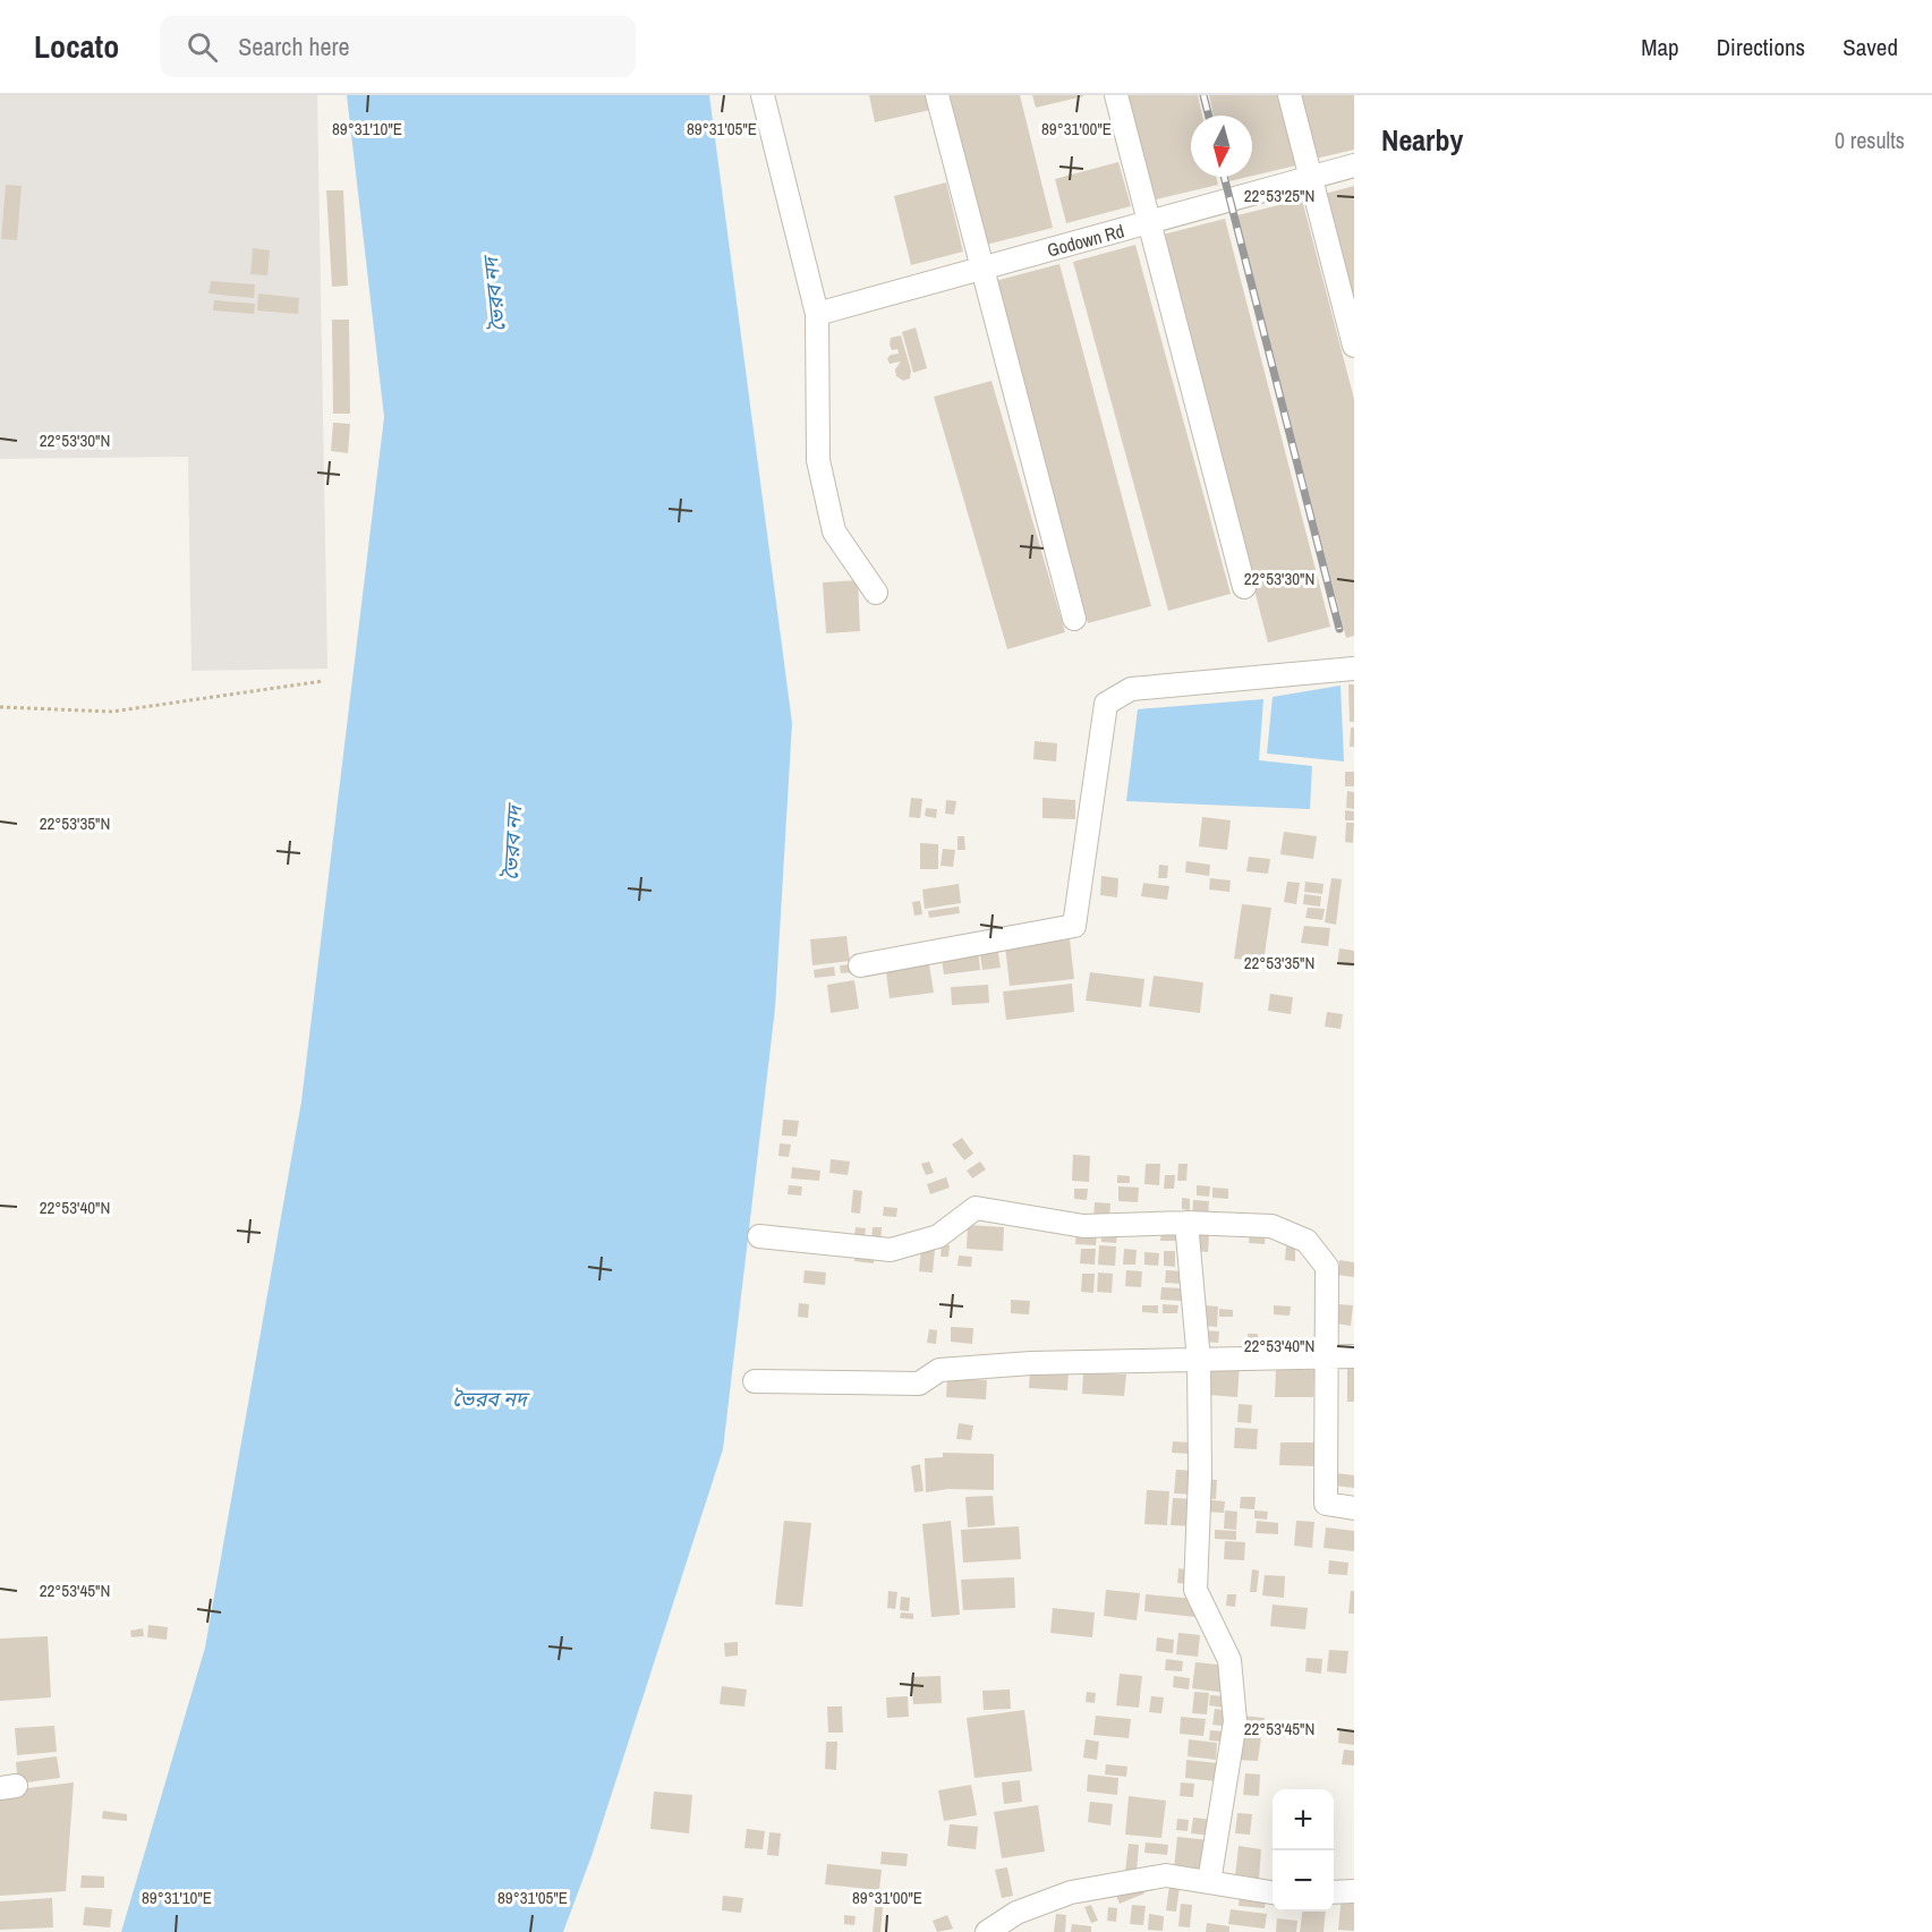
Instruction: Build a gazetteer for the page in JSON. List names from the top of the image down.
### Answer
{
  "streets": {
    "street": ["Godown Rd"]
  },
  "water": ["ভৈরব নদ"],
  "north": "bottom",
  "page": {
    "header": "Locato",
    "search": "Search here",
    "nav": ["Map", "Directions", "Saved"],
    "heading": ["Nearby", "0 results"],
    "map_buttons": ["+", "−"]
  },
  "coordinates": [
    "89°31'10\"E",
    "89°31'05\"E",
    "89°31'00\"E",
    "22°53'25\"N",
    "22°53'30\"N",
    "22°53'35\"N",
    "22°53'40\"N",
    "22°53'45\"N"
  ]
}
